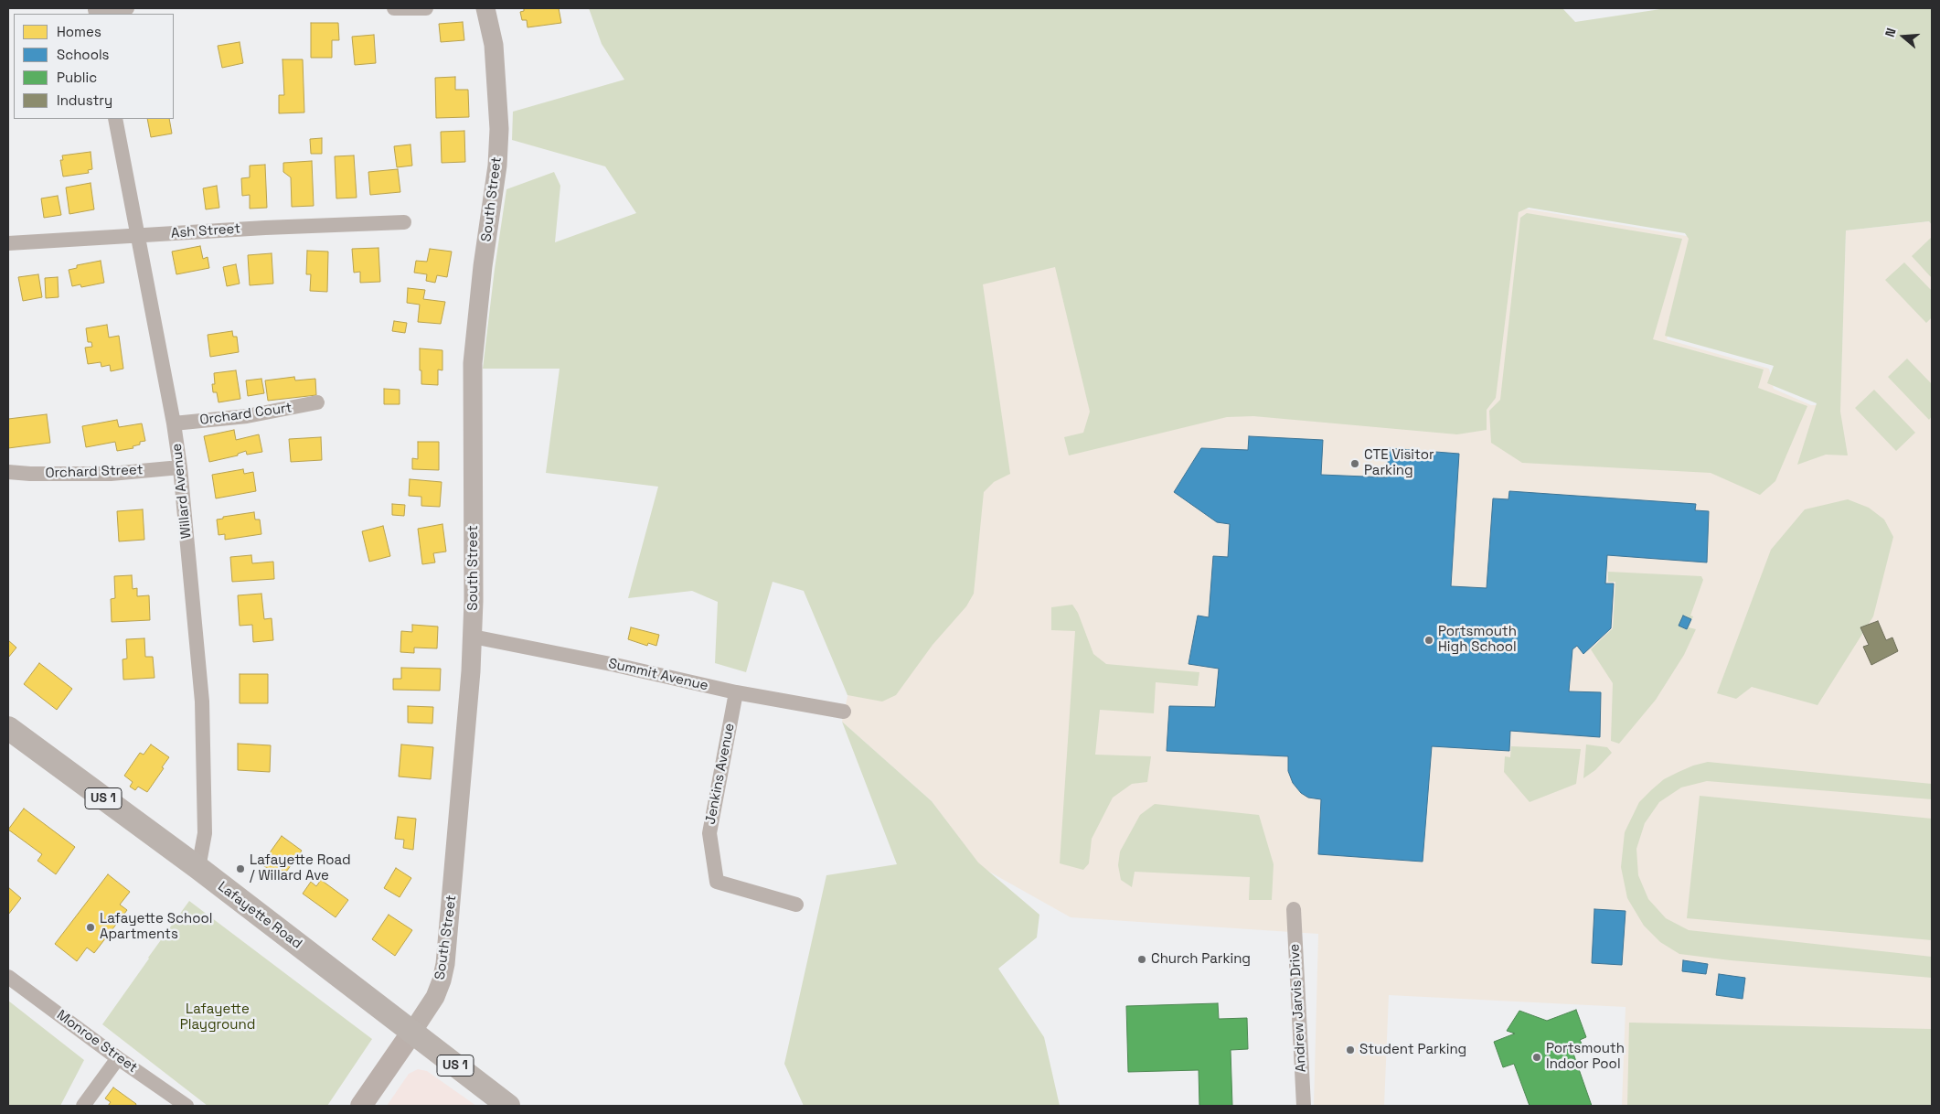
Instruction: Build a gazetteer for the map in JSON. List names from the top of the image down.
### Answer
{
  "streets": {
    "main road": ["South Street", "US 1", "Lafayette Road"],
    "street": [
      "Ash Street",
      "Orchard Court",
      "Orchard Street",
      "Willard Avenue",
      "Summit Avenue",
      "Jenkins Avenue",
      "Andrew Jarvis Drive",
      "Monroe Street"
    ]
  },
  "crossings": [
    ["South Street", "Summit Avenue"],
    ["South Street", "Lafayette Road"],
    ["Ash Street", "Willard Avenue"],
    ["Orchard Court", "Willard Avenue"],
    ["Orchard Street", "Willard Avenue"],
    ["Willard Avenue", "Lafayette Road"],
    ["Summit Avenue", "Jenkins Avenue"]
  ],
  "parks": ["Lafayette Playground"],
  "places": [
    "CTE Visitor Parking",
    "Portsmouth High School",
    "Lafayette Road / Willard Ave",
    "Lafayette School Apartments",
    "Church Parking",
    "Student Parking",
    "Portsmouth Indoor Pool"
  ],
  "legend": [
    "Homes",
    "Schools",
    "Public",
    "Industry"
  ],
  "north": "left"
}
